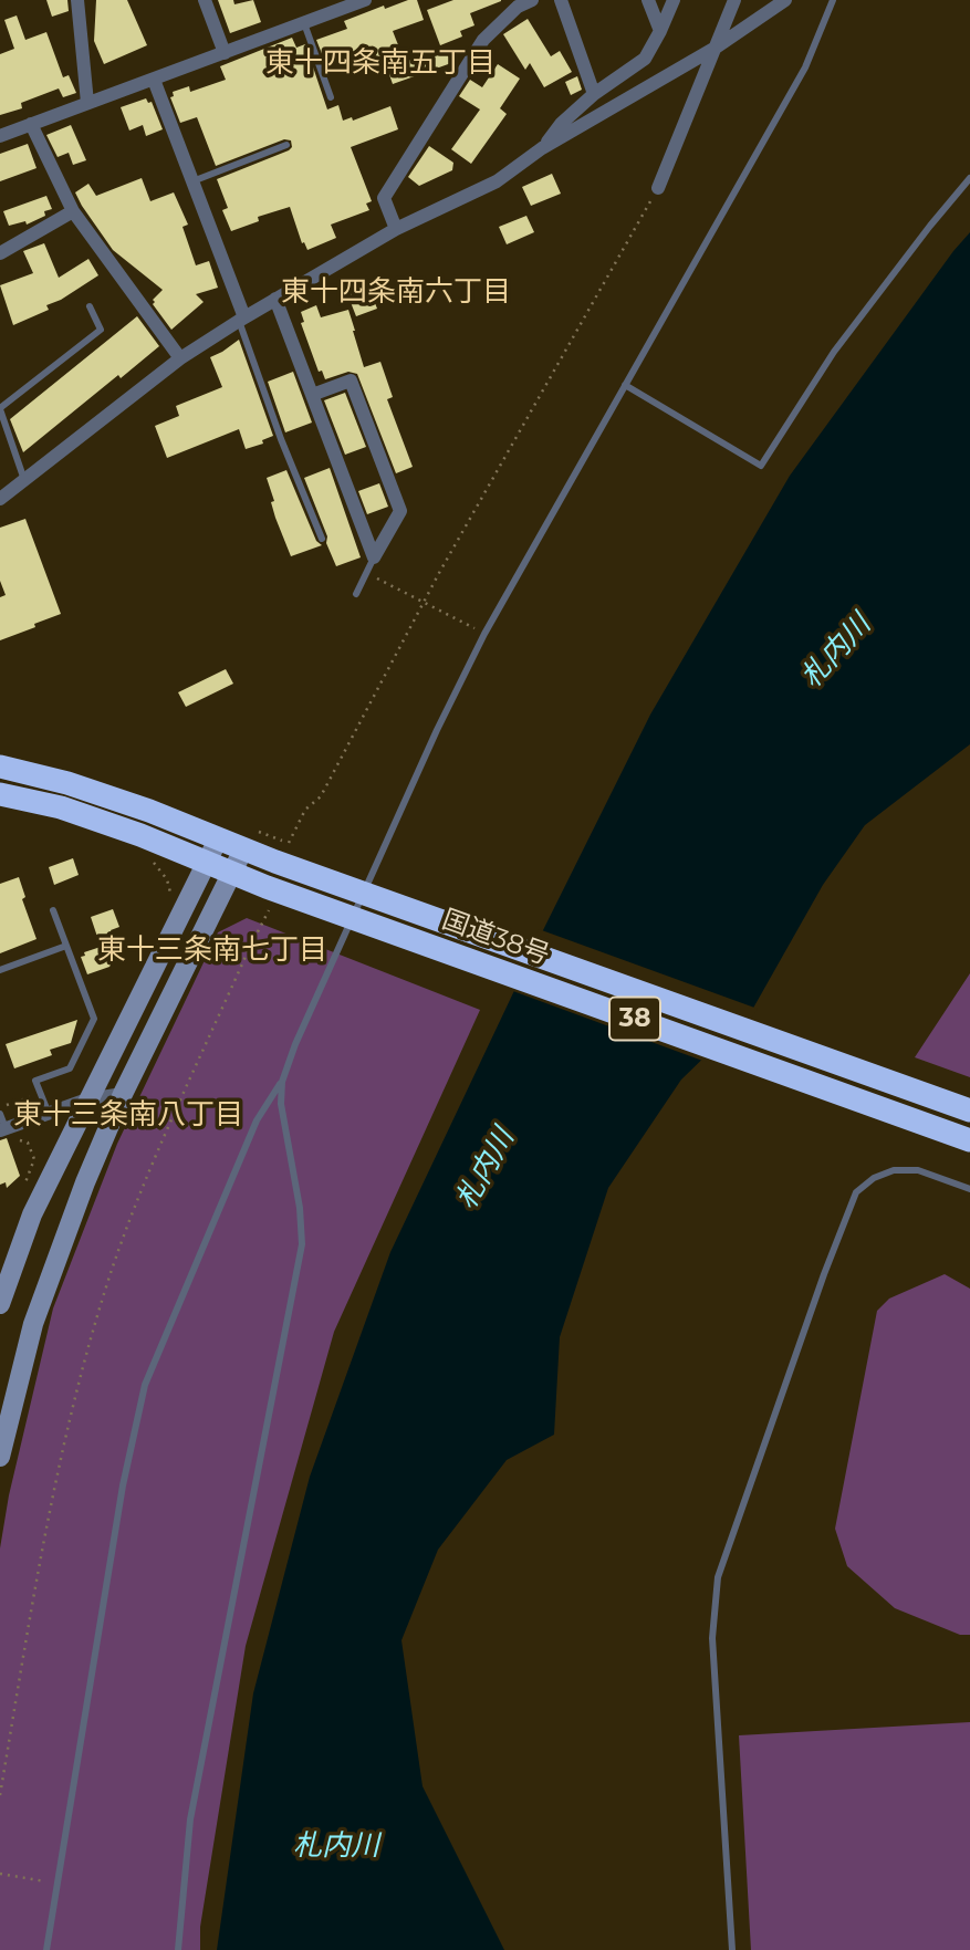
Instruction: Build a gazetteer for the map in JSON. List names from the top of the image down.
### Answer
{
  "streets": {
    "highway": ["国道38号", "38"]
  },
  "districts": [
    "東十四条南五丁目",
    "東十四条南六丁目",
    "東十三条南七丁目",
    "東十三条南八丁目"
  ],
  "water": ["札内川"]
}
